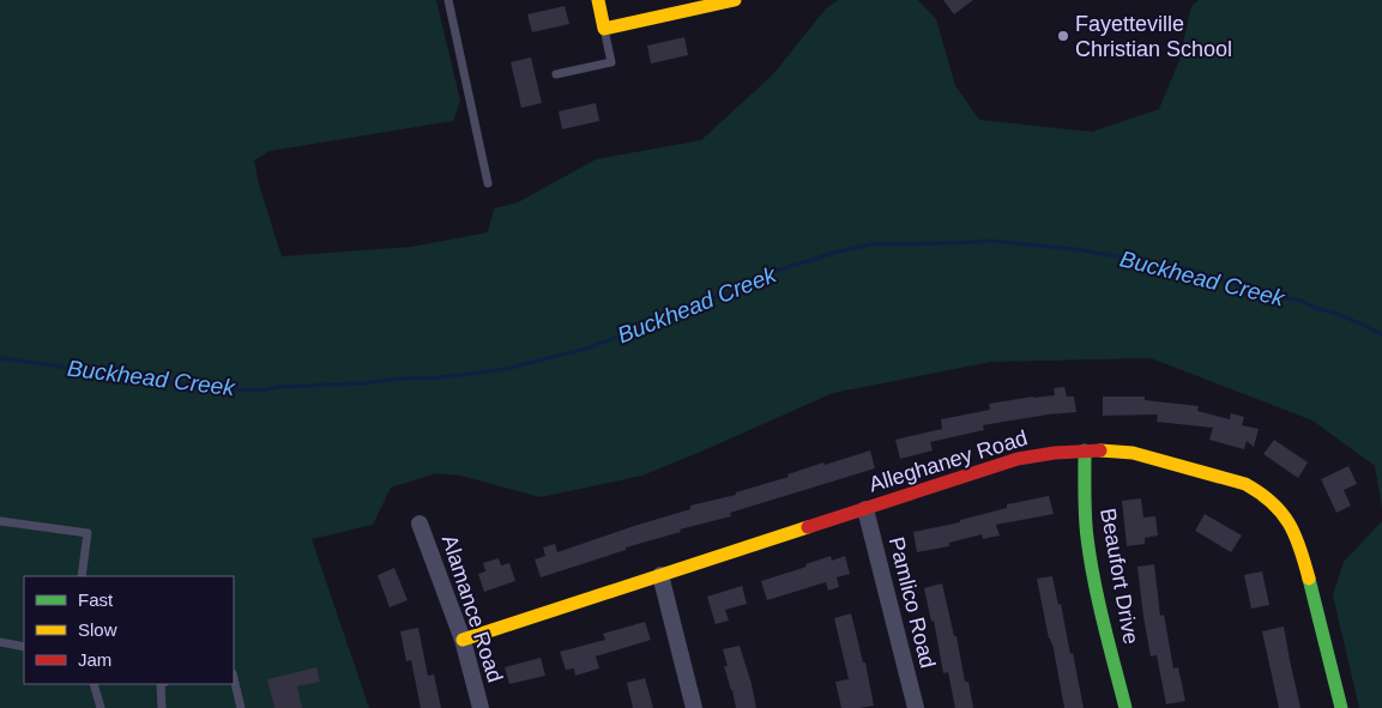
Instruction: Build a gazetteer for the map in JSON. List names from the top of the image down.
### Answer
{
  "streets": {
    "street": [
      "Alleghaney Road",
      "Beaufort Drive",
      "Pamlico Road",
      "Alamance Road"
    ]
  },
  "crossings": [
    ["Alleghaney Road", "Beaufort Drive"],
    ["Alleghaney Road", "Pamlico Road"],
    ["Alleghaney Road", "Alamance Road"]
  ],
  "water": ["Buckhead Creek"],
  "places": ["Fayetteville Christian School"],
  "legend": ["Fast", "Slow", "Jam"]
}
